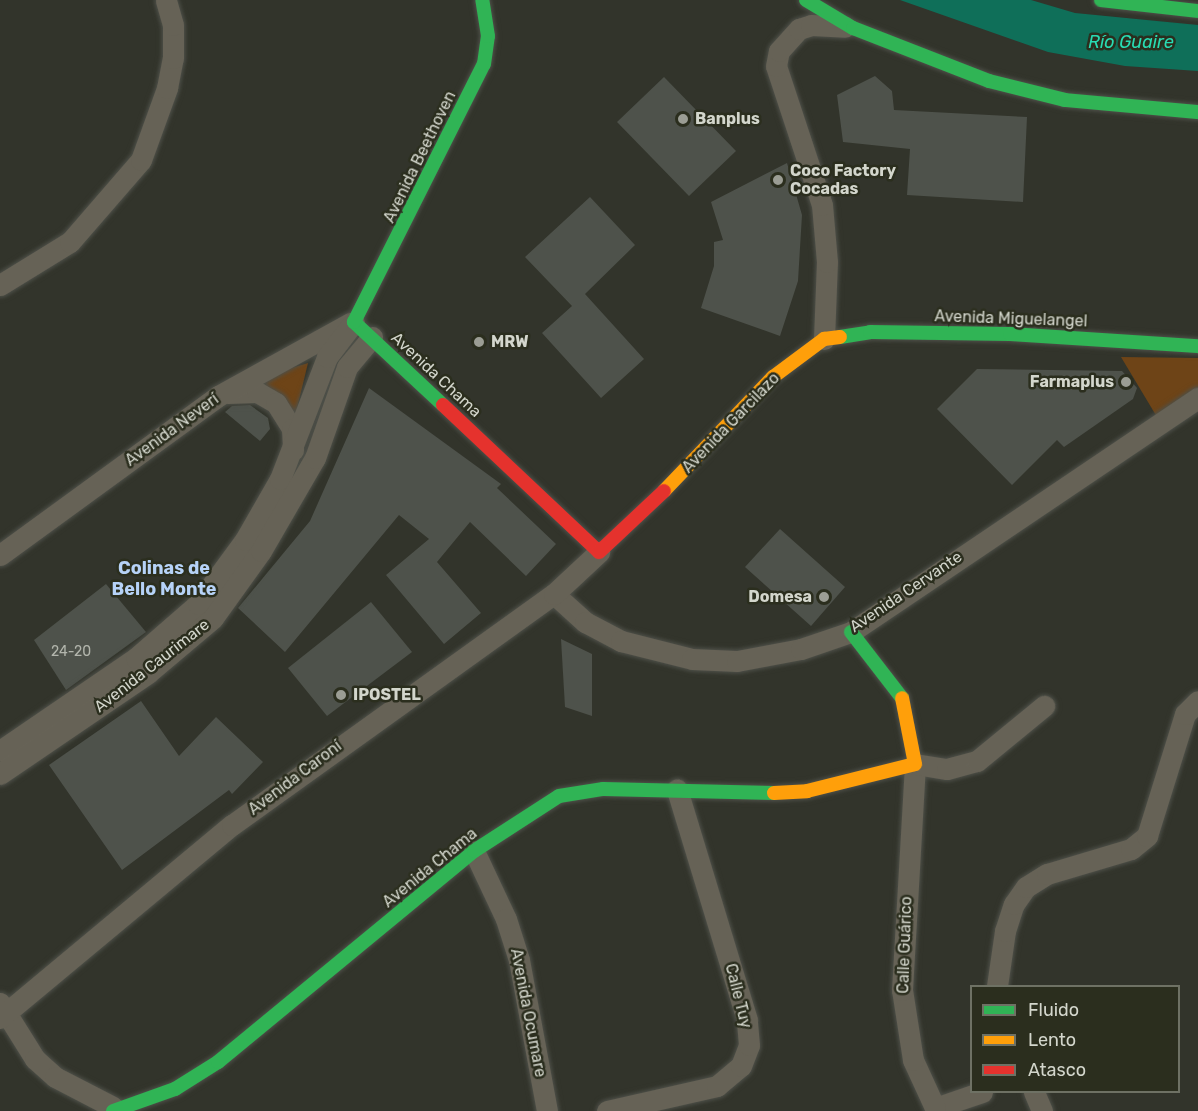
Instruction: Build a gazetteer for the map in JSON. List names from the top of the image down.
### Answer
{
  "streets": {
    "main road": [
      "Avenida Beethoven",
      "Avenida Miguelangel",
      "Avenida Chama",
      "Avenida Garcilazo"
    ],
    "street": [
      "Avenida Neverí",
      "Avenida Cervante",
      "Avenida Caurimare",
      "Avenida Caroní",
      "Calle Guárico",
      "Calle Tuy",
      "Avenida Ocumare"
    ]
  },
  "crossings": [
    ["Avenida Beethoven", "Avenida Chama"],
    ["Avenida Beethoven", "Avenida Neverí"],
    ["Avenida Beethoven", "Avenida Caurimare"],
    ["Avenida Miguelangel", "Avenida Garcilazo"],
    ["Avenida Chama", "Avenida Garcilazo"],
    ["Avenida Chama", "Avenida Neverí"],
    ["Avenida Chama", "Avenida Caurimare"],
    ["Avenida Chama", "Avenida Caroní"],
    ["Avenida Chama", "Calle Guárico"],
    ["Avenida Chama", "Calle Tuy"],
    ["Avenida Chama", "Avenida Ocumare"],
    ["Avenida Garcilazo", "Avenida Caroní"],
    ["Avenida Neverí", "Avenida Caurimare"],
    ["Avenida Cervante", "Avenida Caroní"]
  ],
  "districts": ["Colinas de Bello Monte"],
  "water": ["Río Guaire"],
  "places": [
    "Banplus",
    "Coco Factory Cocadas",
    "MRW",
    "Farmaplus",
    "Domesa",
    "IPOSTEL"
  ],
  "house_numbers": ["24-20"],
  "legend": ["Fluido", "Lento", "Atasco"]
}
